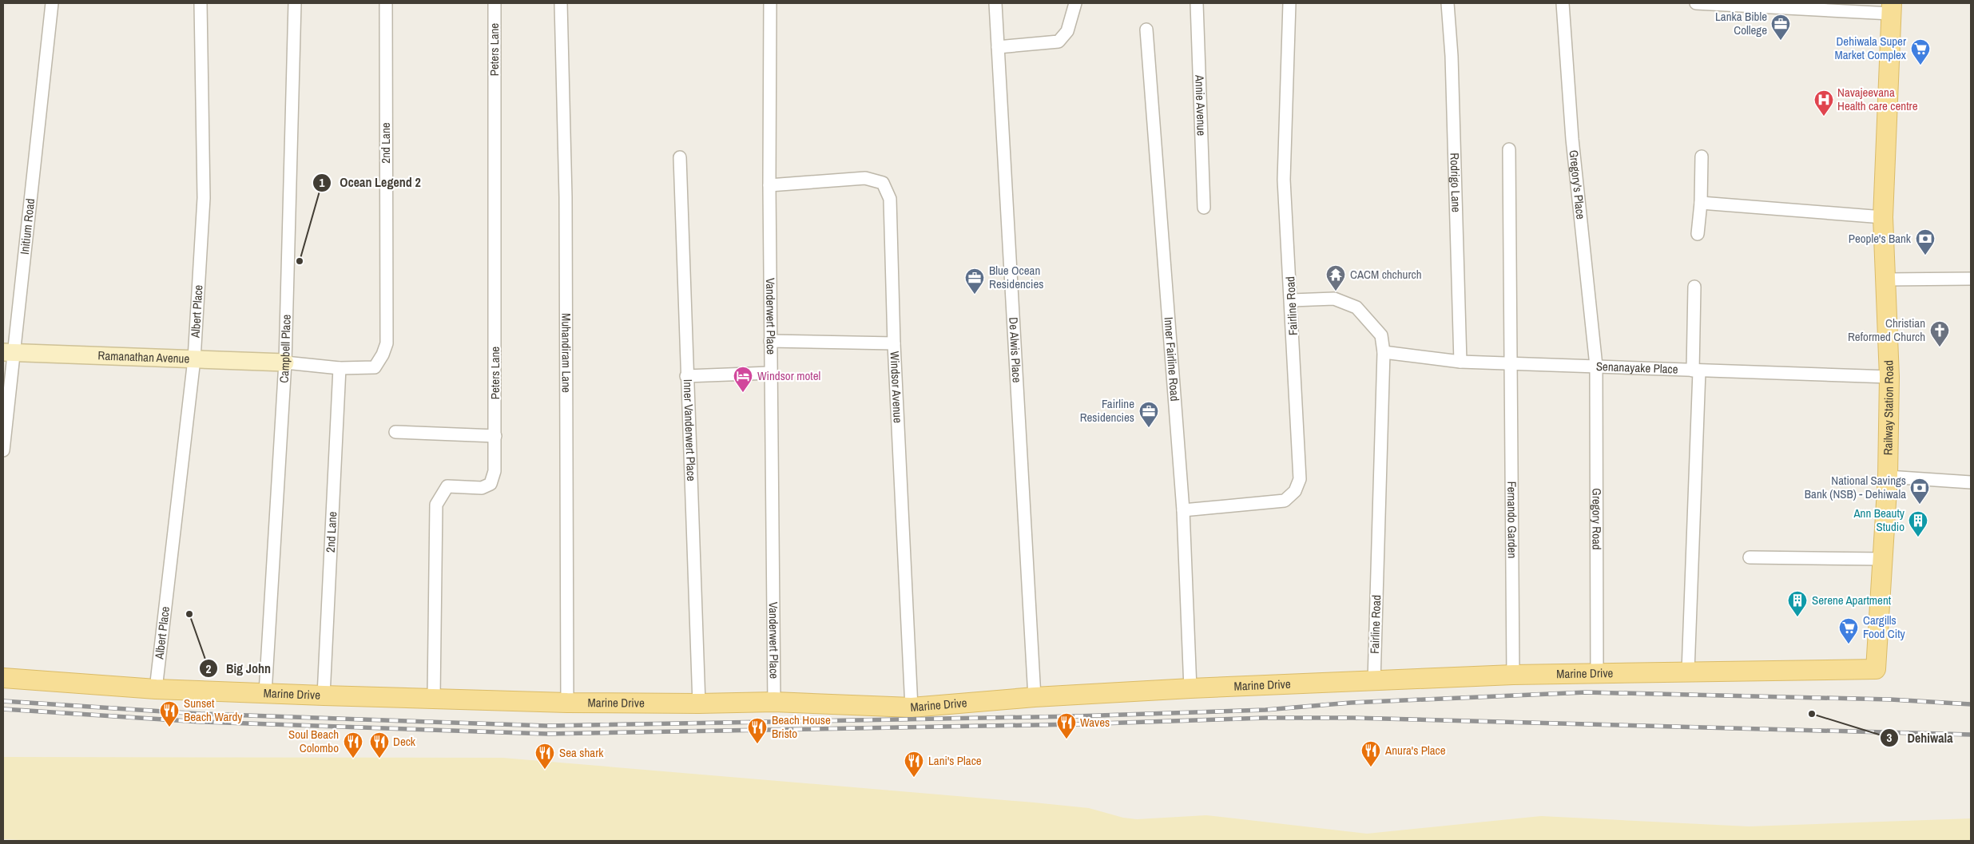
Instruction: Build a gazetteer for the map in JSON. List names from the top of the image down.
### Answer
{
  "streets": {
    "main road": ["Railway Station Road", "Marine Drive"],
    "street": [
      "Peters Lane",
      "Annie Avenue",
      "2nd Lane",
      "Rodrigo Lane",
      "Gregory's Place",
      "Initium Road",
      "Fairline Road",
      "Albert Place",
      "Vanderwert Place",
      "Campbell Place",
      "De Alwis Place",
      "Muhandiram Lane",
      "Ramanathan Avenue",
      "Inner Fairline Road",
      "Senanayake Place",
      "Windsor Avenue",
      "Inner Vanderwert Place",
      "Fernando Garden",
      "Gregory Road"
    ]
  },
  "crossings": [
    ["Peters Lane", "Marine Drive"],
    ["2nd Lane", "Marine Drive"],
    ["Rodrigo Lane", "Senanayake Place"],
    ["Gregory's Place", "Senanayake Place"],
    ["Gregory's Place", "Gregory Road"],
    ["Initium Road", "Ramanathan Avenue"],
    ["Fairline Road", "Inner Fairline Road"],
    ["Fairline Road", "Senanayake Place"],
    ["Fairline Road", "Marine Drive"],
    ["Albert Place", "Ramanathan Avenue"],
    ["Albert Place", "Marine Drive"],
    ["Vanderwert Place", "Windsor Avenue"],
    ["Vanderwert Place", "Marine Drive"],
    ["Campbell Place", "Ramanathan Avenue"],
    ["Campbell Place", "Marine Drive"],
    ["De Alwis Place", "Marine Drive"],
    ["Muhandiram Lane", "Marine Drive"],
    ["Inner Fairline Road", "Marine Drive"],
    ["Senanayake Place", "Railway Station Road"],
    ["Senanayake Place", "Fernando Garden"],
    ["Senanayake Place", "Gregory Road"],
    ["Windsor Avenue", "Marine Drive"],
    ["Railway Station Road", "Marine Drive"],
    ["Inner Vanderwert Place", "Marine Drive"],
    ["Fernando Garden", "Marine Drive"],
    ["Gregory Road", "Marine Drive"]
  ],
  "places": {
    "office": ["Lanka Bible College", "Blue Ocean Residencies", "Fairline Residencies"],
    "supermarket": ["Dehiwala Super Market Complex", "Cargills Food City"],
    "hospital": ["Navajeevana Health care centre"],
    "bank": ["People's Bank", "National Savings Bank (NSB) - Dehiwala"],
    "other": ["Ocean Legend 2", "Big John", "Dehiwala"],
    "temple": ["CACM chchurch"],
    "church": ["Christian Reformed Church"],
    "hotel": ["Windsor motel"],
    "building": ["Ann Beauty Studio", "Serene Apartment"],
    "restaurant": [
      "Sunset Beach Wardy",
      "Waves",
      "Beach House Bristo",
      "Soul Beach Colombo",
      "Deck",
      "Anura's Place",
      "Sea shark",
      "Lani's Place"
    ]
  }
}
